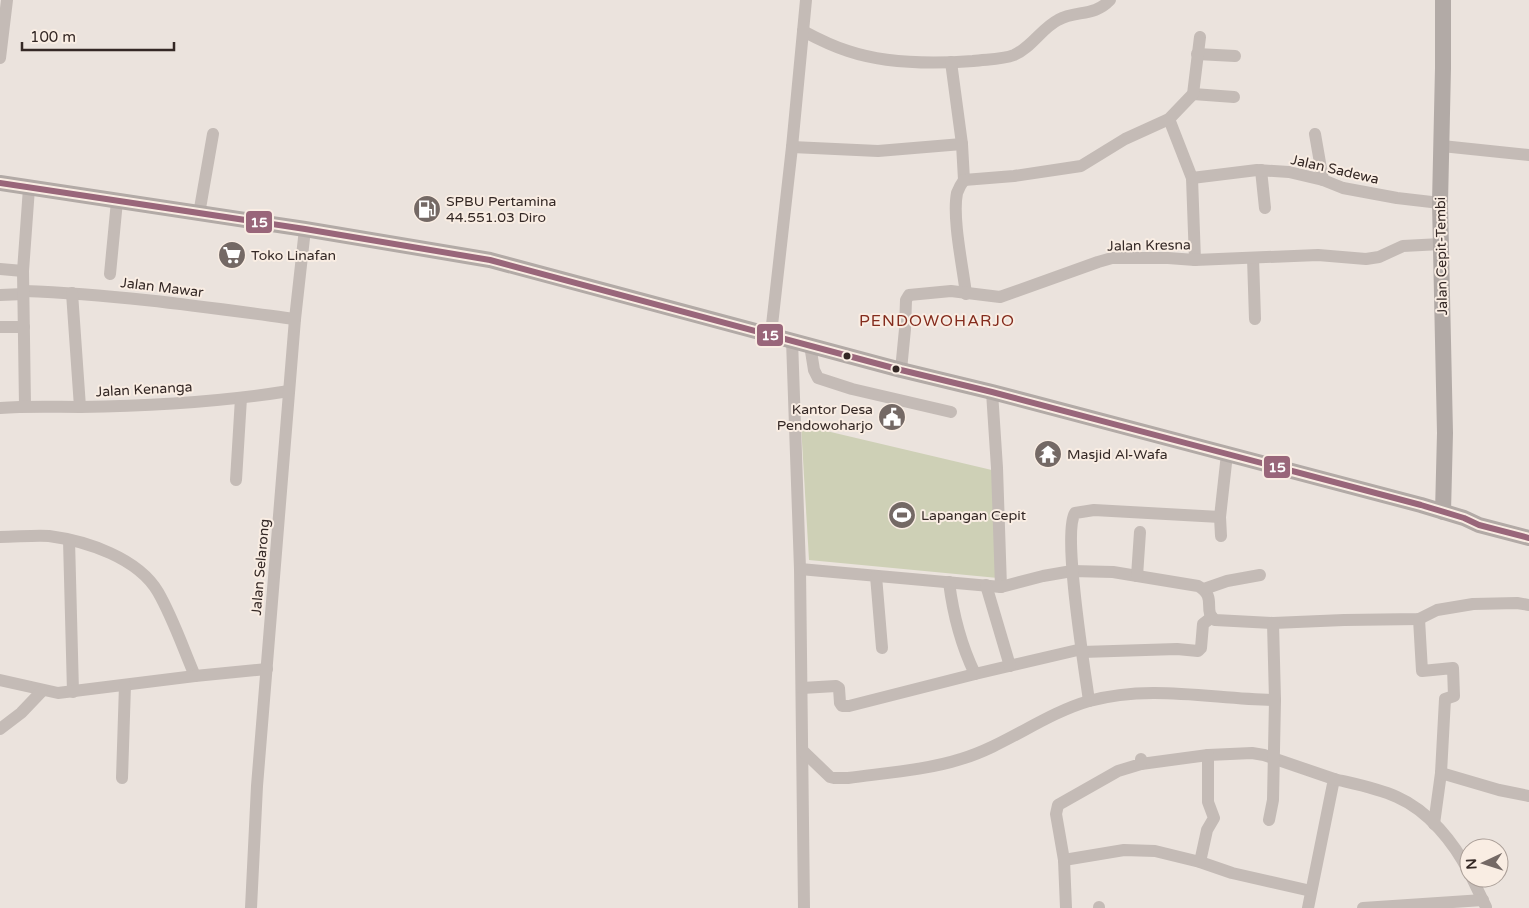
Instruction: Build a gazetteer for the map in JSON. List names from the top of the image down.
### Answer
{
  "streets": {
    "main road": ["Jalan Cepit-Tembi"],
    "street": [
      "Jalan Sadewa",
      "Jalan Kresna",
      "Jalan Mawar",
      "Jalan Kenanga",
      "Jalan Selarong"
    ]
  },
  "crossings": [
    ["Jalan Sadewa", "Jalan Cepit-Tembi"],
    ["Jalan Kresna", "Jalan Cepit-Tembi"],
    ["Jalan Mawar", "Jalan Selarong"],
    ["Jalan Kenanga", "Jalan Selarong"]
  ],
  "districts": ["PENDOWOHARJO"],
  "places": {
    "fuel station": ["SPBU Pertamina 44.551.03 Diro"],
    "supermarket": ["Toko Linafan"],
    "public building": ["Kantor Desa Pendowoharjo"],
    "temple": ["Masjid Al-Wafa"],
    "sports": ["Lapangan Cepit"]
  },
  "lines": ["transit line 15"],
  "scale_bar": "100 m",
  "north": "left"
}
